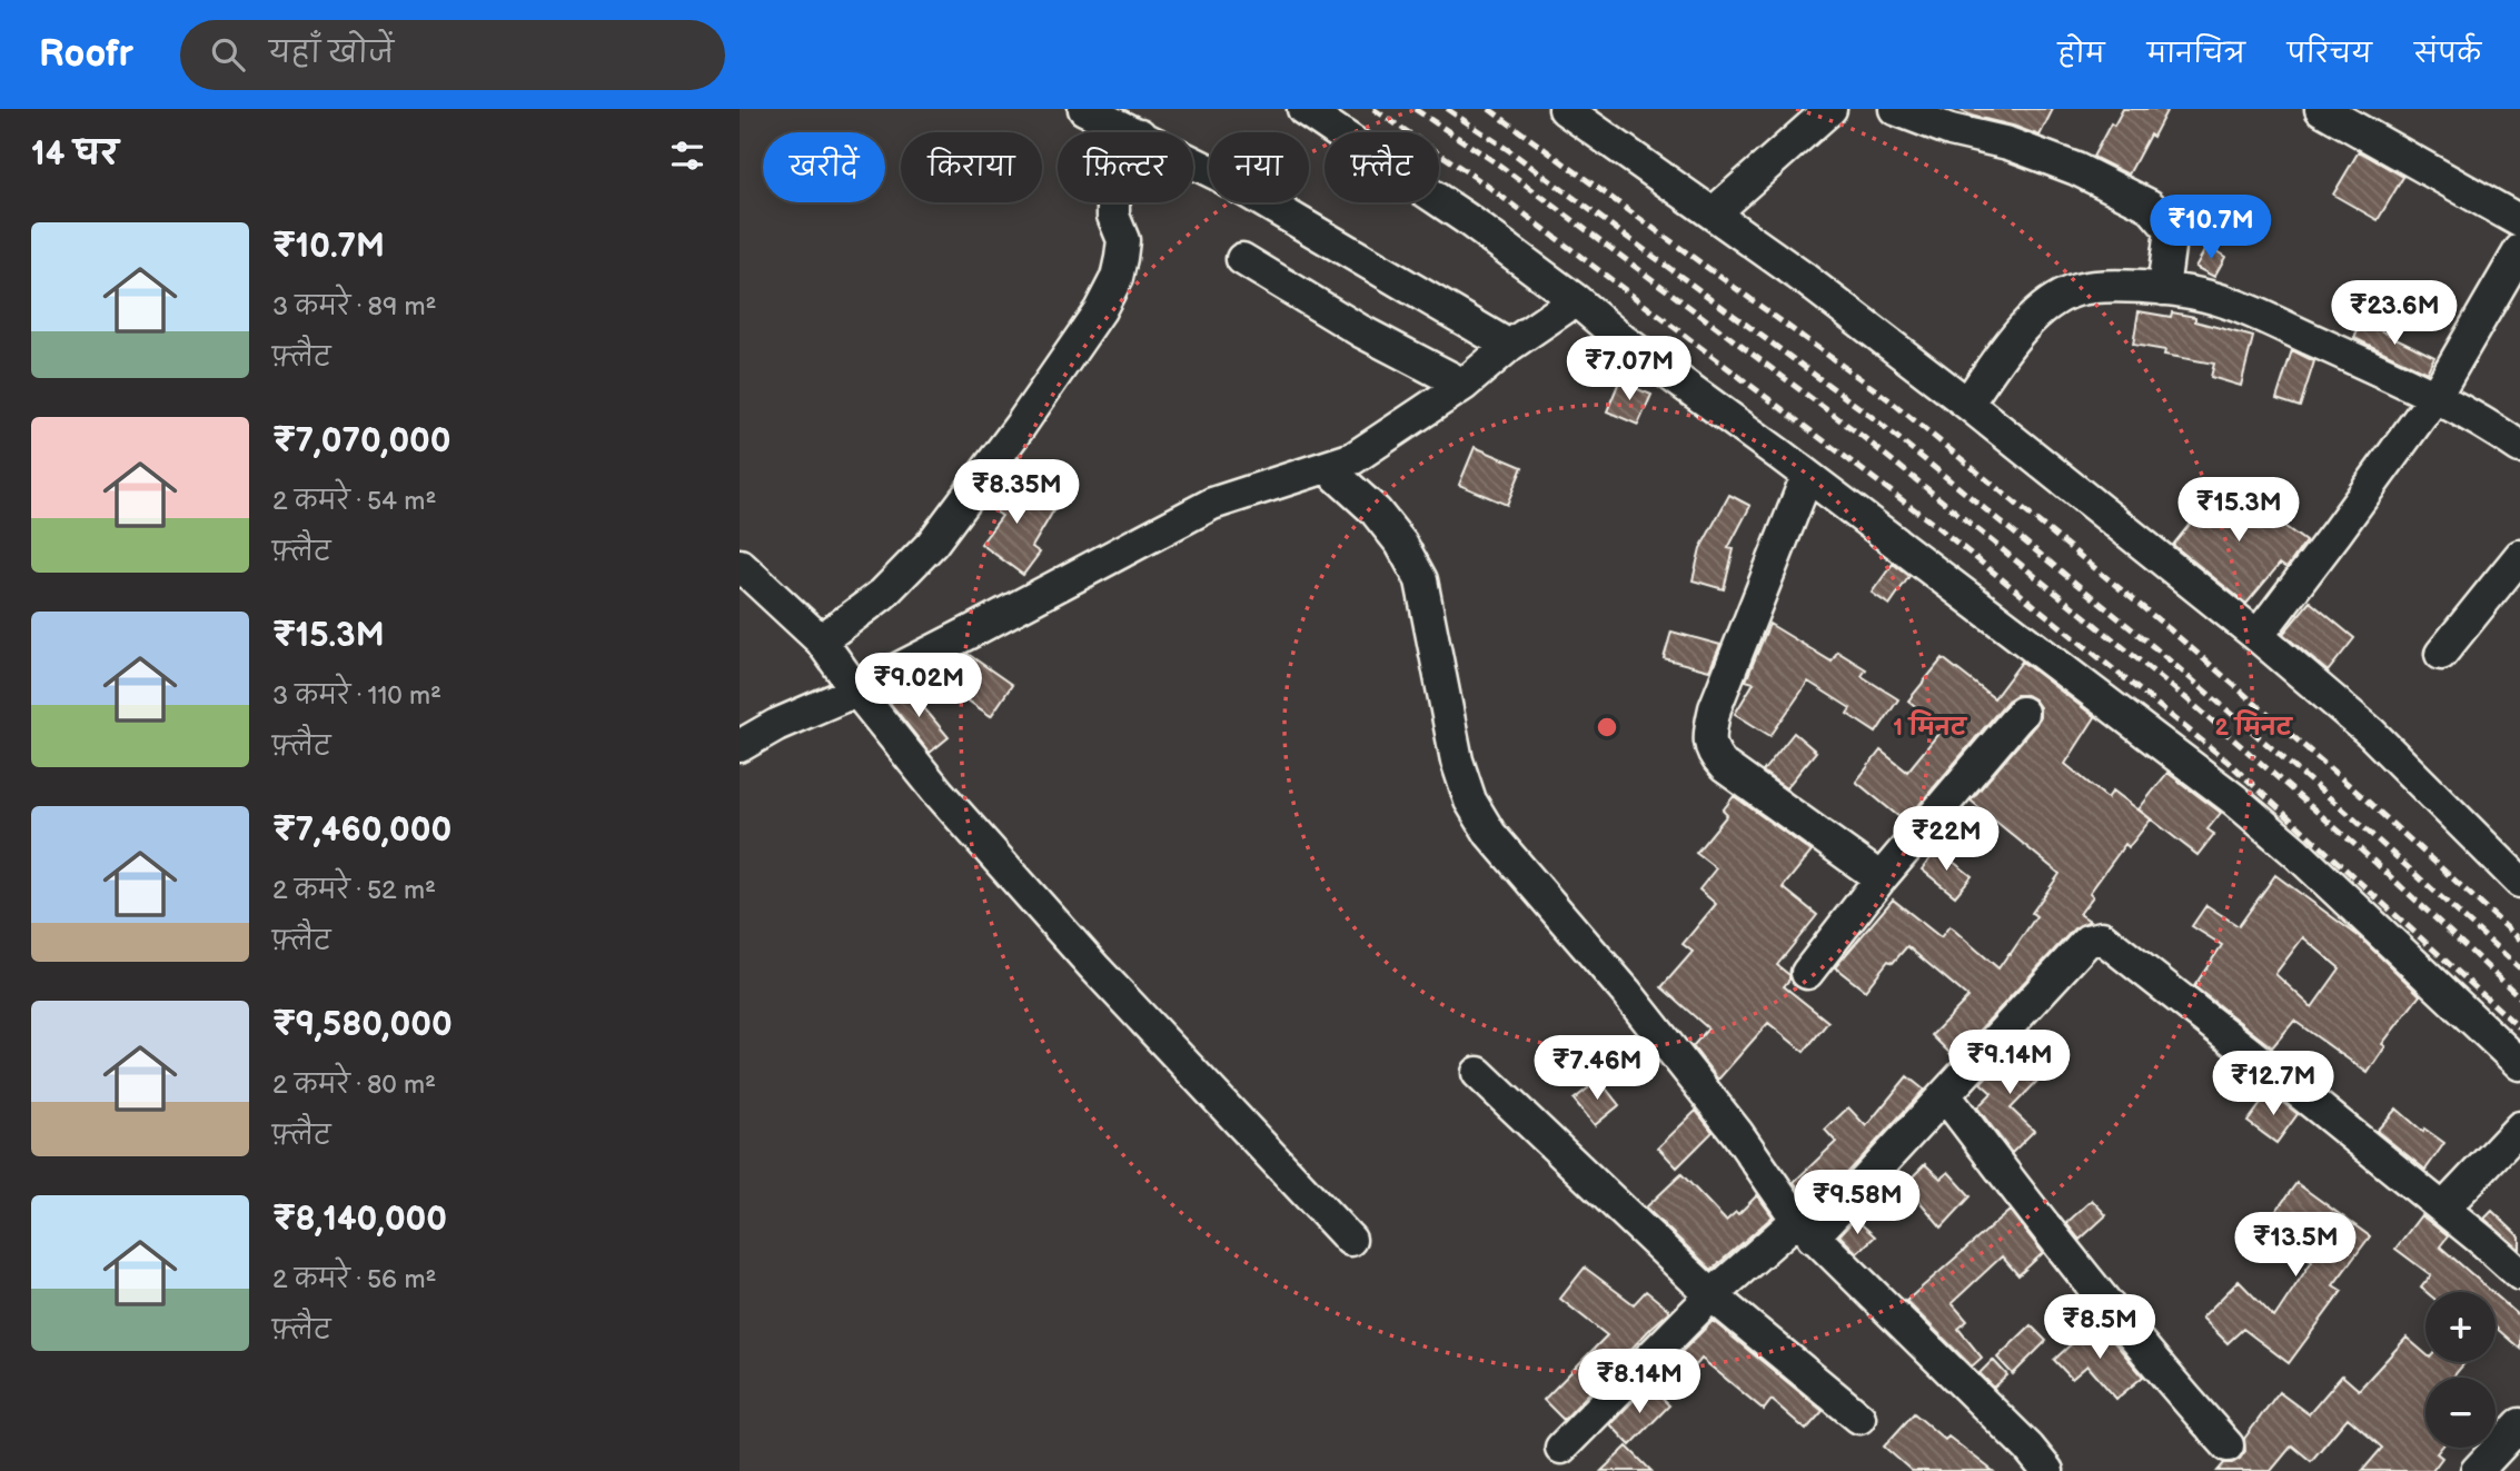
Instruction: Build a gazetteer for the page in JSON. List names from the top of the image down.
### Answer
{
  "page": {
    "header": "Roofr",
    "search": "यहाँ खोजें",
    "nav": [
      "होम",
      "मानचित्र",
      "परिचय",
      "संपर्क"
    ],
    "heading": "14 घर",
    "chip": [
      "खरीदें",
      "किराया",
      "फ़िल्टर",
      "नया",
      "फ़्लैट"
    ],
    "price": [
      "₹10.7M",
      "₹23.6M",
      "₹7.07M",
      "₹8.35M",
      "₹15.3M",
      "₹9.02M",
      "₹22M",
      "₹9.14M",
      "₹7.46M",
      "₹12.7M",
      "₹9.58M",
      "₹13.5M",
      "₹8.5M",
      "₹8.14M"
    ],
    "list": [
      {
        "name": "₹10.7M",
        "note": "3 कमरे · 89 m² · फ़्लैट"
      },
      {
        "name": "₹7,070,000",
        "note": "2 कमरे · 54 m² · फ़्लैट"
      },
      {
        "name": "₹15.3M",
        "note": "3 कमरे · 110 m² · फ़्लैट"
      },
      {
        "name": "₹7,460,000",
        "note": "2 कमरे · 52 m² · फ़्लैट"
      },
      {
        "name": "₹9,580,000",
        "note": "2 कमरे · 80 m² · फ़्लैट"
      },
      {
        "name": "₹8,140,000",
        "note": "2 कमरे · 56 m² · फ़्लैट"
      }
    ],
    "map_buttons": ["+", "−"]
  },
  "rings": ["1 मिनट", "2 मिनट"]
}
